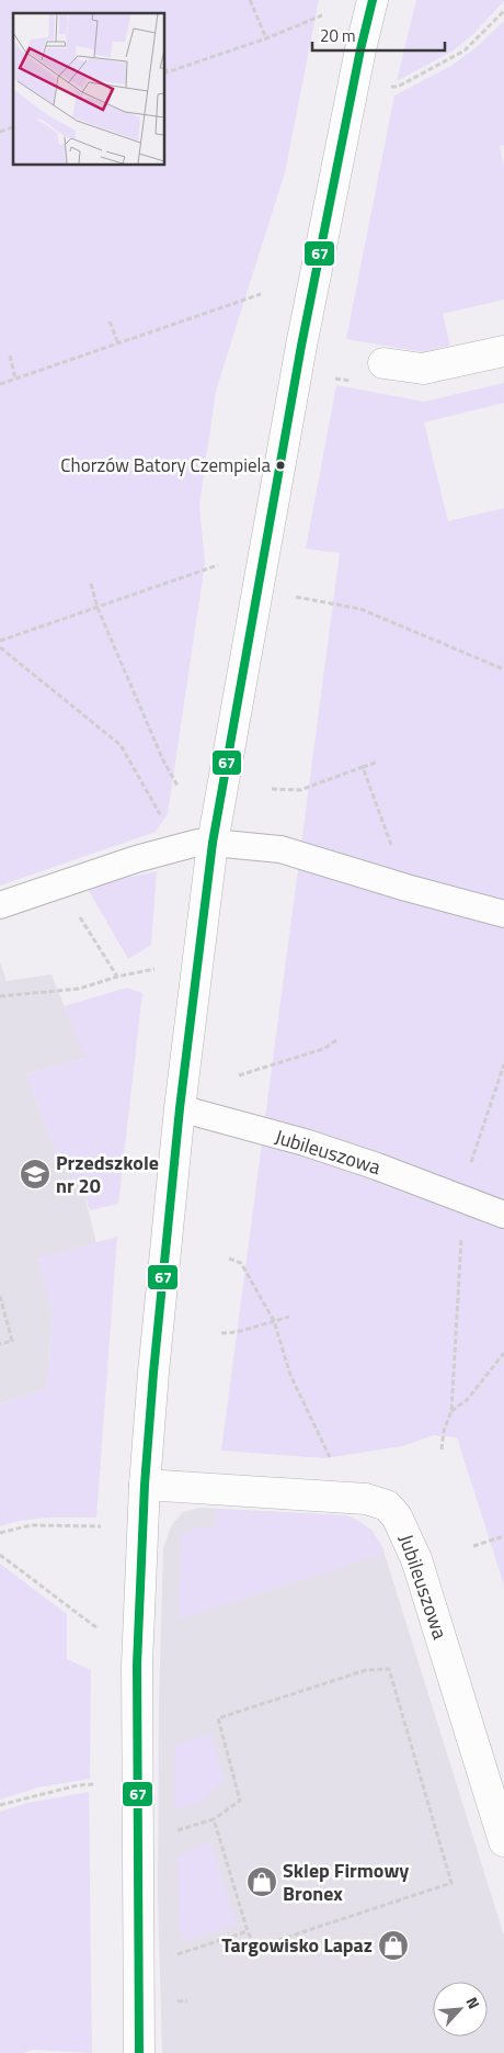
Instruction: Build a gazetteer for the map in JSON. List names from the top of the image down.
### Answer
{
  "streets": {
    "street": ["Jubileuszowa"]
  },
  "places": {
    "other": ["Chorzów Batory Czempiela"],
    "school or university": ["Przedszkole nr 20"],
    "shop": ["Sklep Firmowy Bronex", "Targowisko Lapaz"]
  },
  "lines": ["transit line 67"],
  "scale_bar": "20 m",
  "north": "top right"
}
